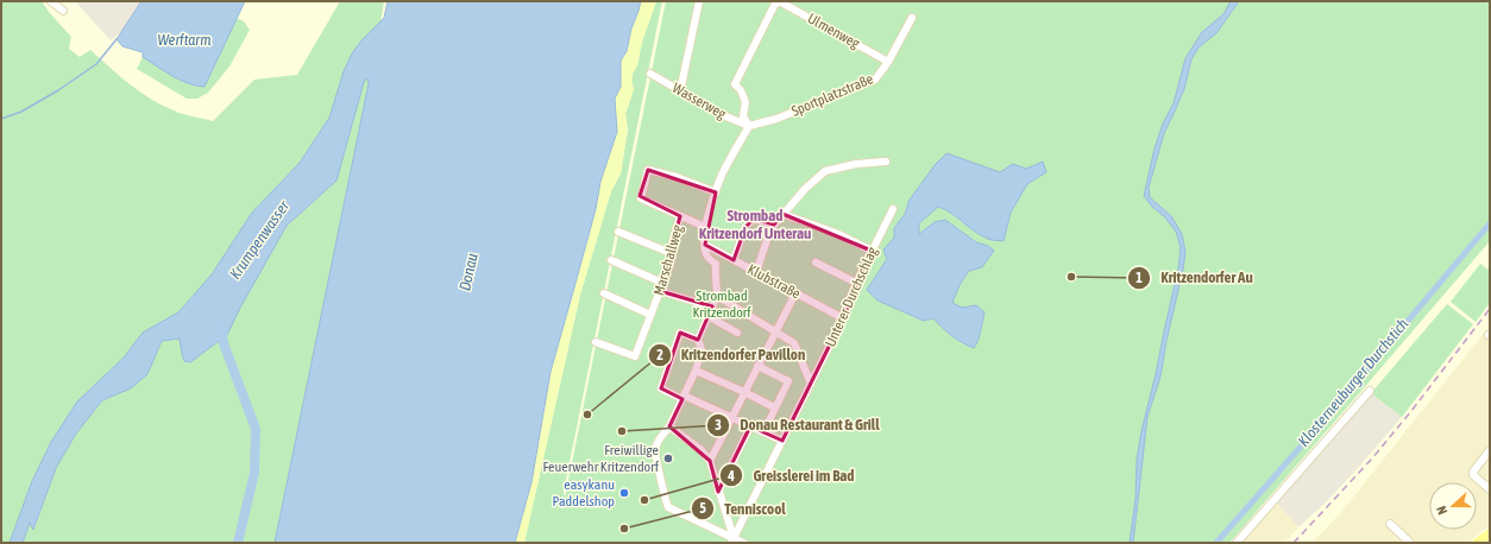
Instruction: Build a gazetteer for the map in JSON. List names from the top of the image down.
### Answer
{
  "streets": {
    "street": [
      "Ulmenweg",
      "Sportplatzstraße",
      "Wasserweg",
      "Marschallweg",
      "Klubstraße",
      "Unterer Durchschlag"
    ]
  },
  "crossings": [
    ["Ulmenweg", "Sportplatzstraße"],
    ["Sportplatzstraße", "Wasserweg"],
    ["Klubstraße", "Unterer Durchschlag"]
  ],
  "districts": ["Strombad Kritzendorf Unterau"],
  "water": [
    "Werftarm",
    "Krumpenwasser",
    "Donau",
    "Klosterneuburger Durchstich"
  ],
  "parks": ["Strombad Kritzendorf"],
  "places": [
    "Kritzendorfer Au",
    "Kritzendorfer Pavillon",
    "Donau Restaurant & Grill",
    "Freiwillige Feuerwehr Kritzendorf",
    "easykanu Paddelshop",
    "Greisslerei im Bad",
    "Tenniscool"
  ],
  "north": "left"
}
